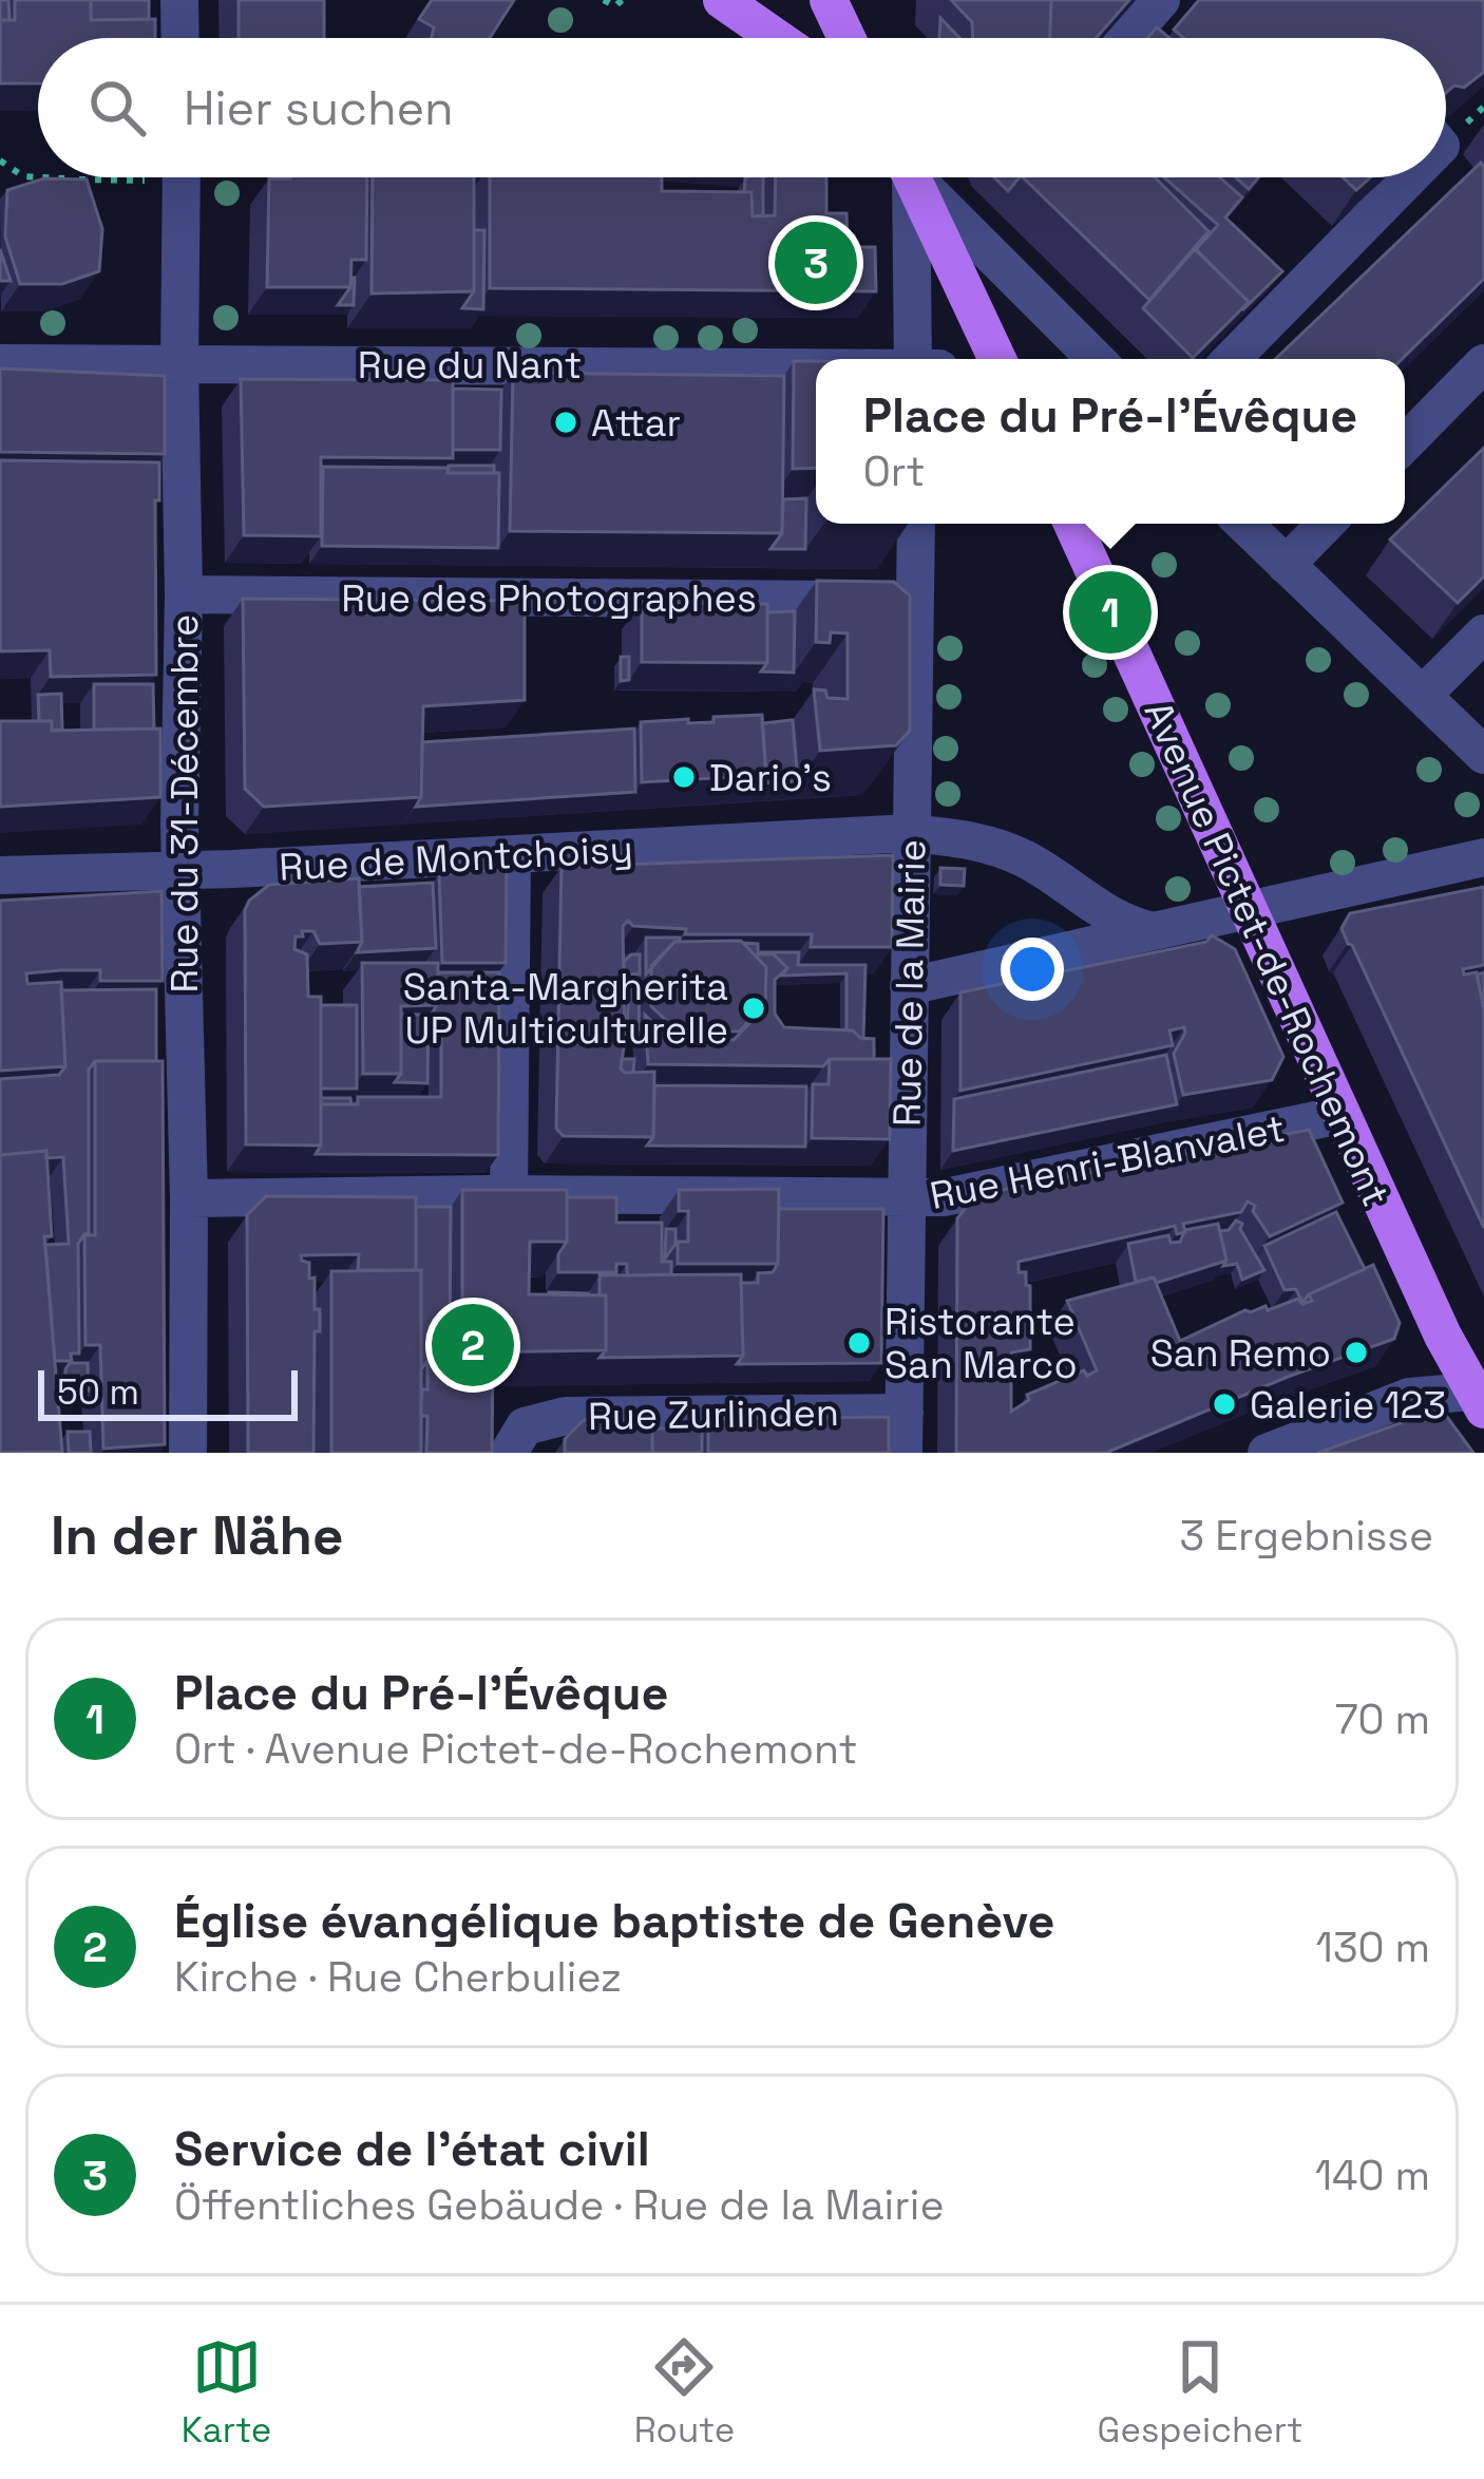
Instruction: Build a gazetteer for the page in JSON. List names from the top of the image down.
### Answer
{
  "streets": {
    "main road": ["Avenue Pictet-de-Rochemont"],
    "street": [
      "Rue du Nant",
      "Rue des Photographes",
      "Rue du 31-Décembre",
      "Rue de Montchoisy",
      "Rue de la Mairie",
      "Rue Henri-Blanvalet",
      "Rue Zurlinden"
    ]
  },
  "crossings": [
    ["Rue du Nant", "Rue du 31-Décembre"],
    ["Rue des Photographes", "Rue du 31-Décembre"],
    ["Rue des Photographes", "Rue de la Mairie"],
    ["Rue du 31-Décembre", "Rue de Montchoisy"],
    ["Rue du 31-Décembre", "Rue Henri-Blanvalet"],
    ["Rue de Montchoisy", "Rue de la Mairie"],
    ["Avenue Pictet-de-Rochemont", "Rue Henri-Blanvalet"],
    ["Rue de la Mairie", "Rue Henri-Blanvalet"],
    ["Rue de la Mairie", "Rue Zurlinden"]
  ],
  "places": [
    "Attar",
    "Dario's",
    "Santa-Margherita UP Multiculturelle",
    "Ristorante San Marco",
    "San Remo",
    "Galerie 123"
  ],
  "scale_bar": "50 m",
  "page": {
    "search": "Hier suchen",
    "pins": ["3", "1", "2"],
    "popup": ["Place du Pré-l'Évêque", "Ort"],
    "scale": "50 m",
    "heading": ["In der Nähe", "3 Ergebnisse"],
    "list": [
      {
        "mark": "1",
        "name": "Place du Pré-l'Évêque",
        "note": "Ort · Avenue Pictet-de-Rochemont",
        "value": "70 m"
      },
      {
        "mark": "2",
        "name": "Église évangélique baptiste de Genève",
        "note": "Kirche · Rue Cherbuliez",
        "value": "130 m"
      },
      {
        "mark": "3",
        "name": "Service de l’état civil",
        "note": "Öffentliches Gebäude · Rue de la Mairie",
        "value": "140 m"
      }
    ],
    "nav": ["Karte", "Route", "Gespeichert"]
  }
}
